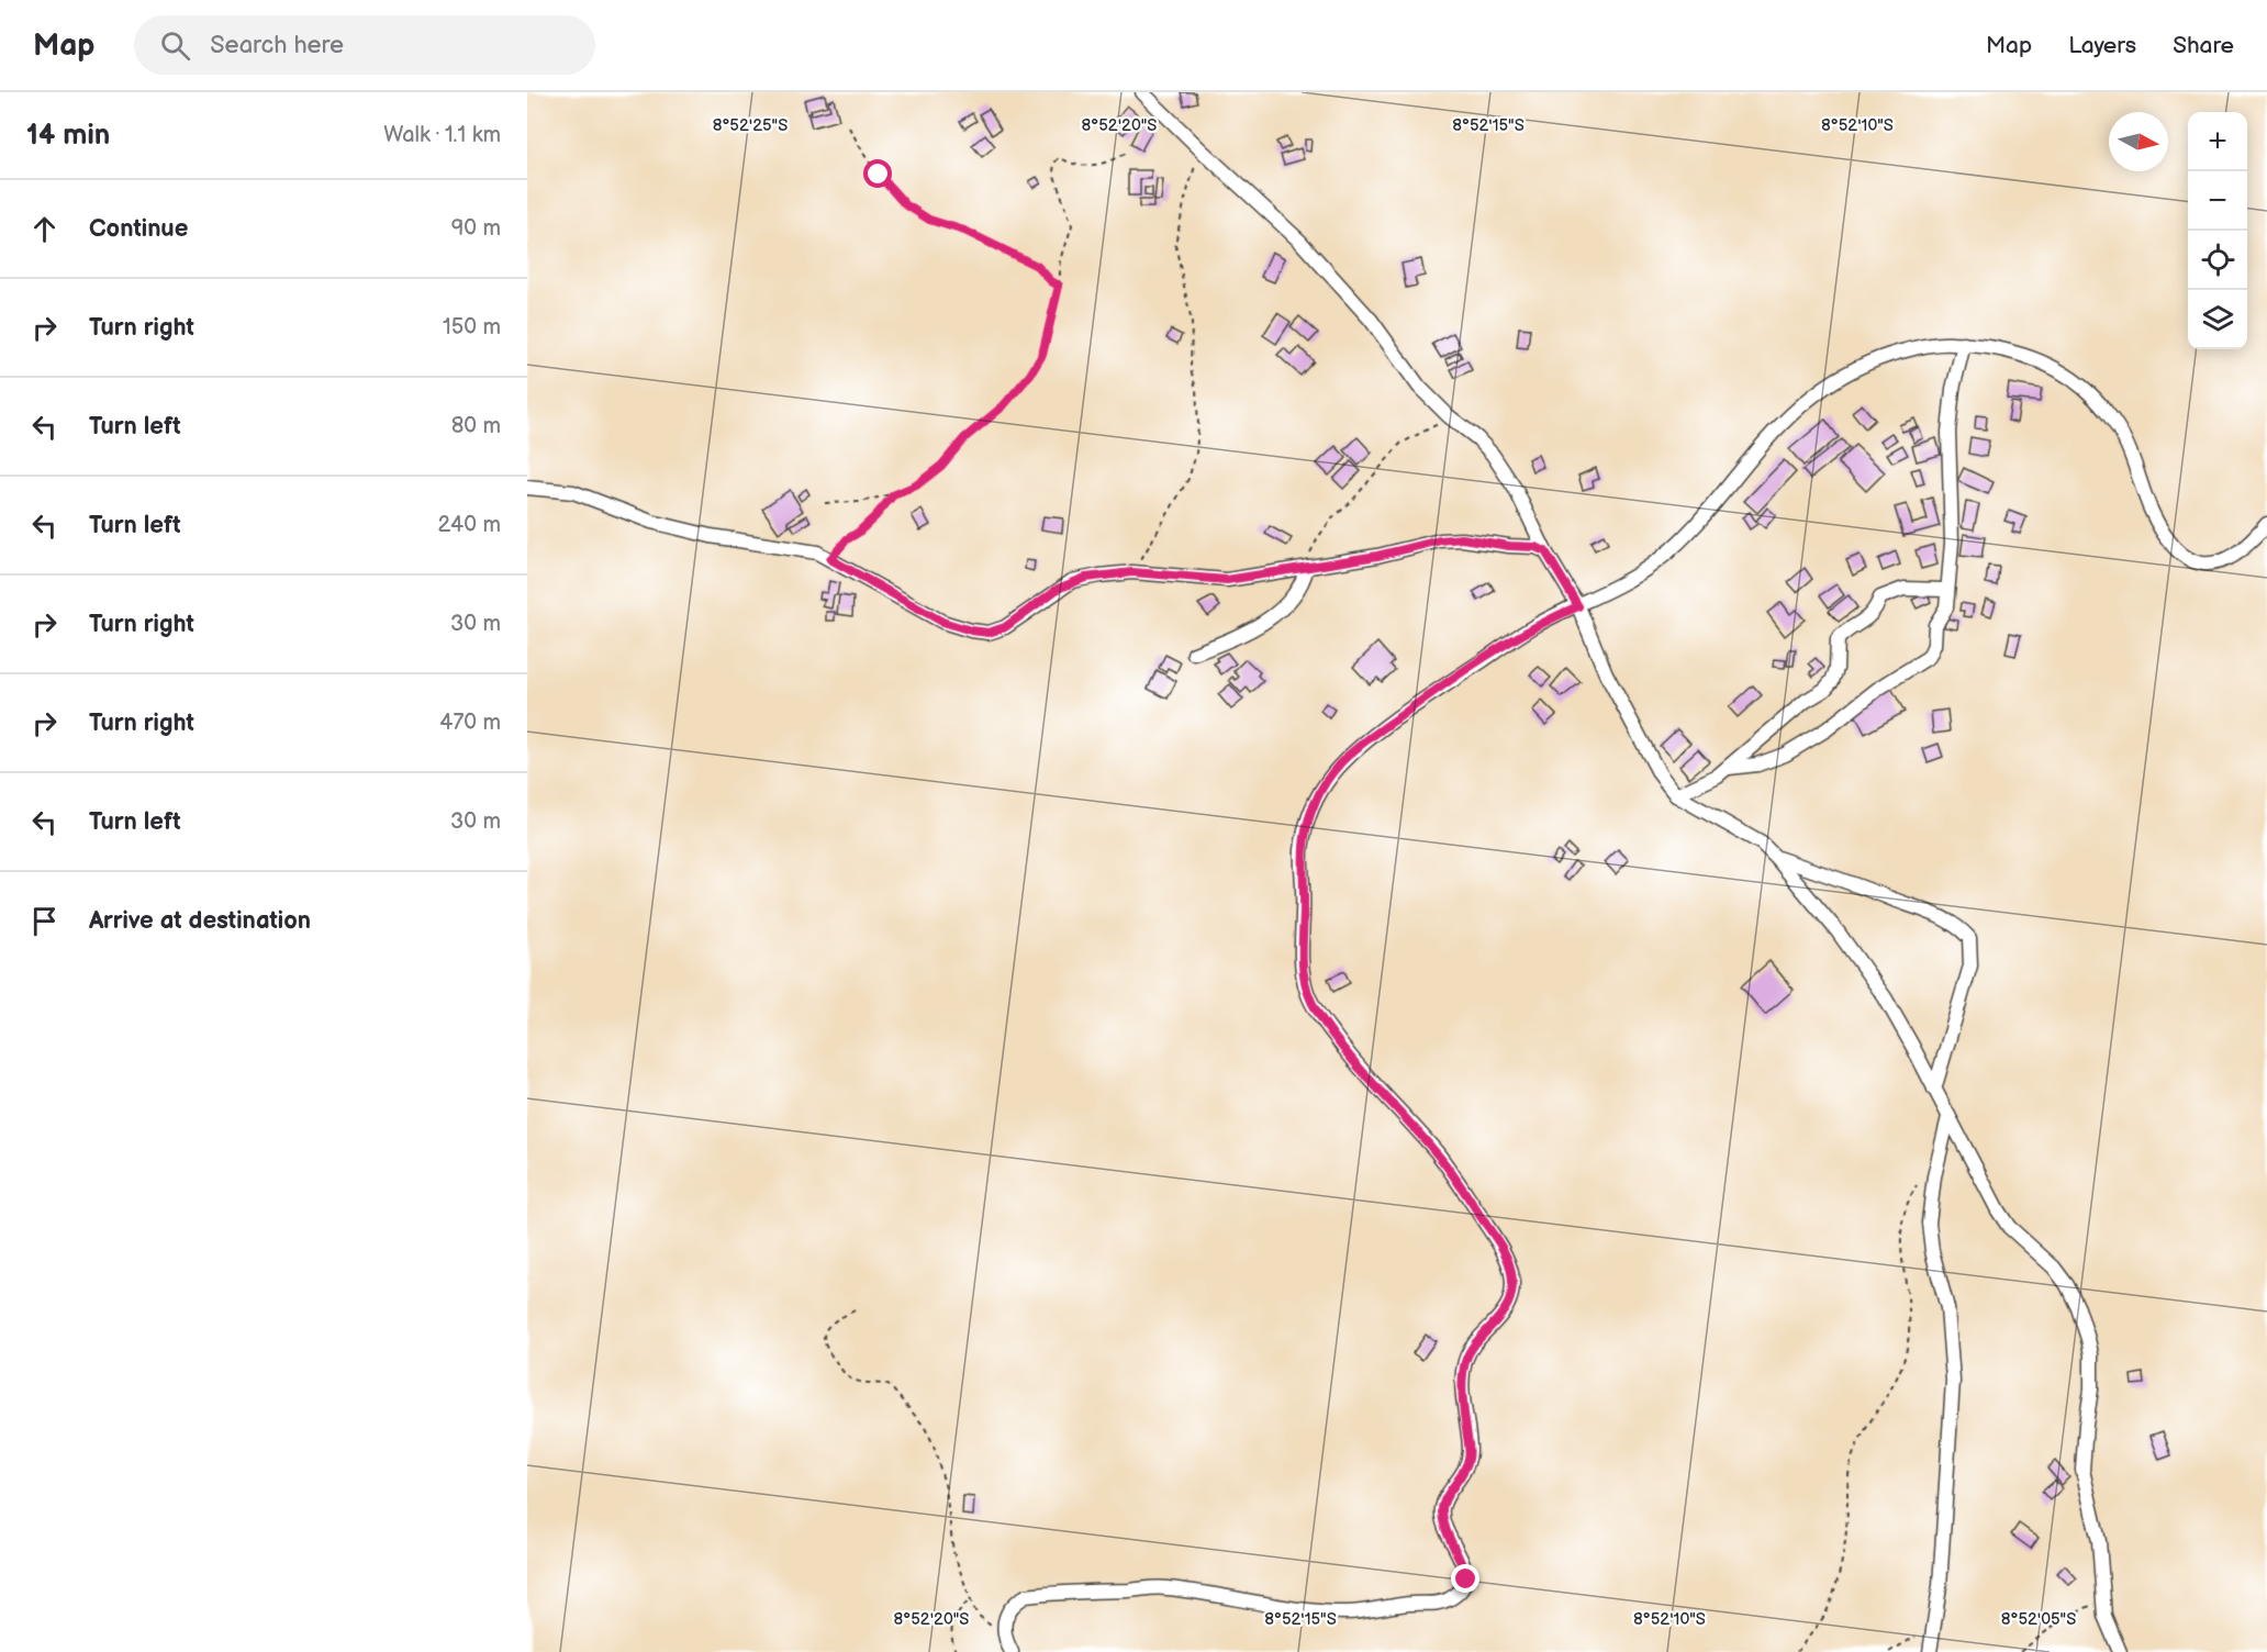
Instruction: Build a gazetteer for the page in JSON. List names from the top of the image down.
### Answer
{
  "north": "right",
  "page": {
    "header": "Map",
    "search": "Search here",
    "nav": ["Map", "Layers", "Share"],
    "heading": ["14 min", "Walk · 1.1 km"],
    "map_buttons": ["+", "−"],
    "list": [
      ["Continue", "90 m"],
      ["Turn right", "150 m"],
      ["Turn left", "80 m"],
      ["Turn left", "240 m"],
      ["Turn right", "30 m"],
      ["Turn right", "470 m"],
      ["Turn left", "30 m"],
      "Arrive at destination"
    ]
  },
  "coordinates": [
    "8°52'25\"S",
    "8°52'20\"S",
    "8°52'15\"S",
    "8°52'10\"S",
    "8°52'05\"S"
  ]
}
